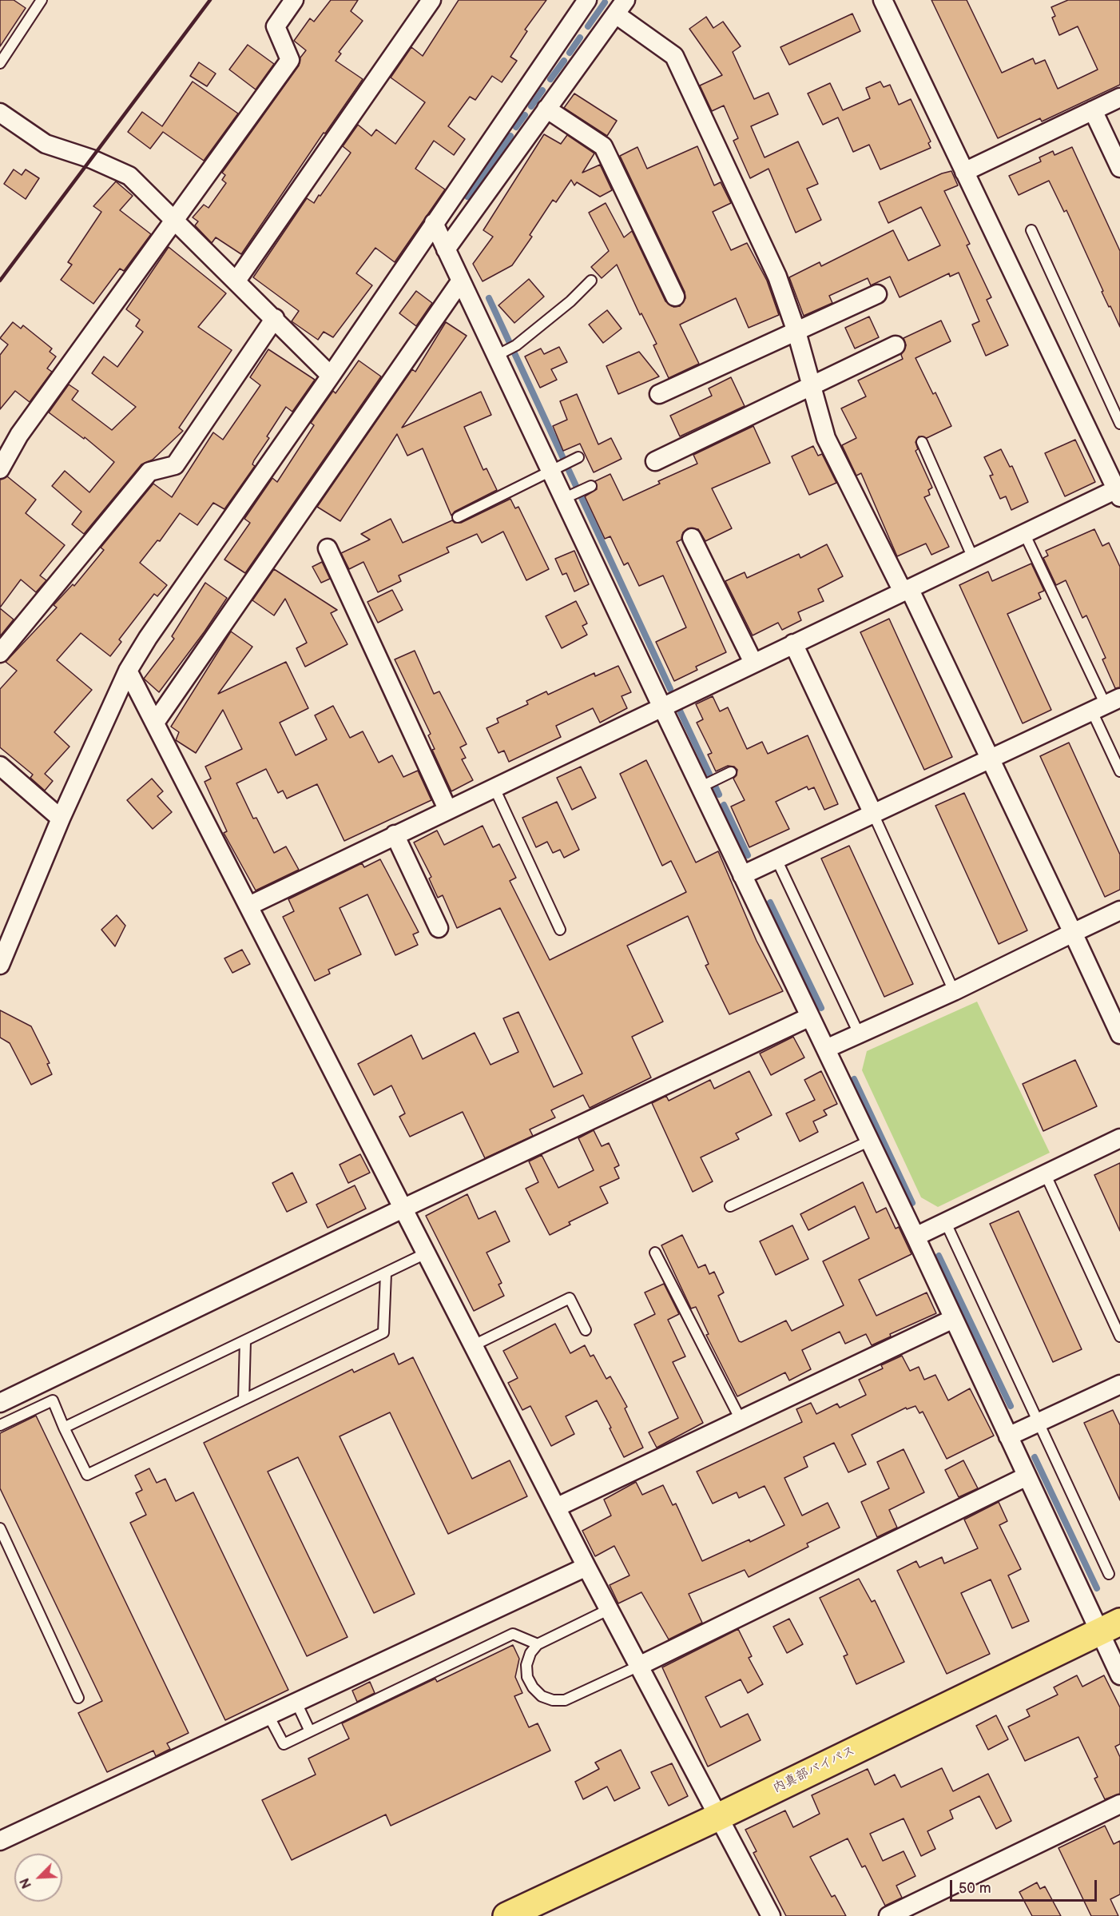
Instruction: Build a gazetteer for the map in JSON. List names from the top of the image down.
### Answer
{
  "streets": {
    "highway": ["内真部バイパス"]
  },
  "scale_bar": "50 m",
  "north": "bottom left"
}
